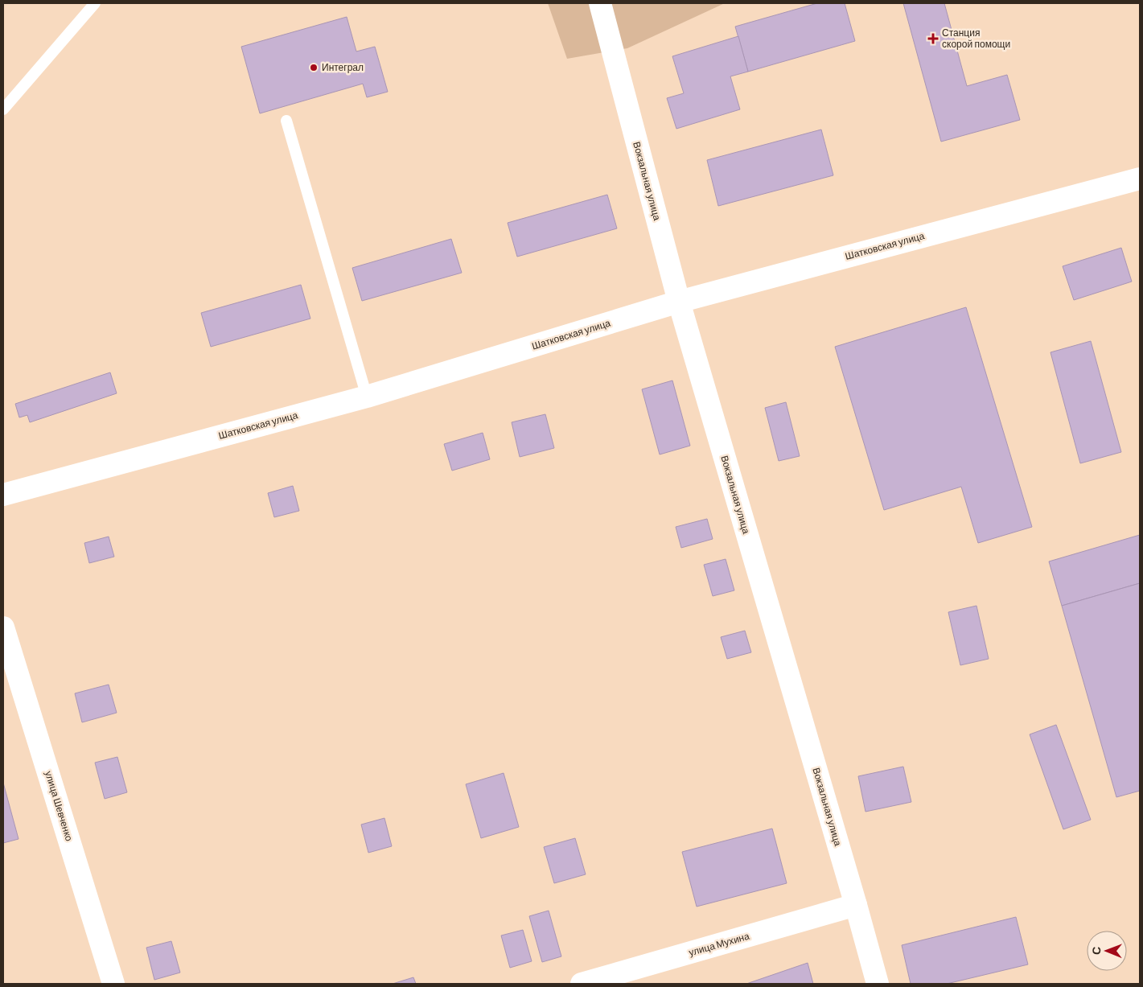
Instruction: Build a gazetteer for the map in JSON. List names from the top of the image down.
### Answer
{
  "streets": {
    "street": [
      "Вокзальная улица",
      "Шатковская улица",
      "улица Шевченко",
      "улица Мухина"
    ]
  },
  "crossings": [
    ["Вокзальная улица", "Шатковская улица"],
    ["Вокзальная улица", "улица Мухина"]
  ],
  "places": {
    "health": ["Станция скорой помощи"],
    "other": ["Интеграл"]
  },
  "north": "left"
}
